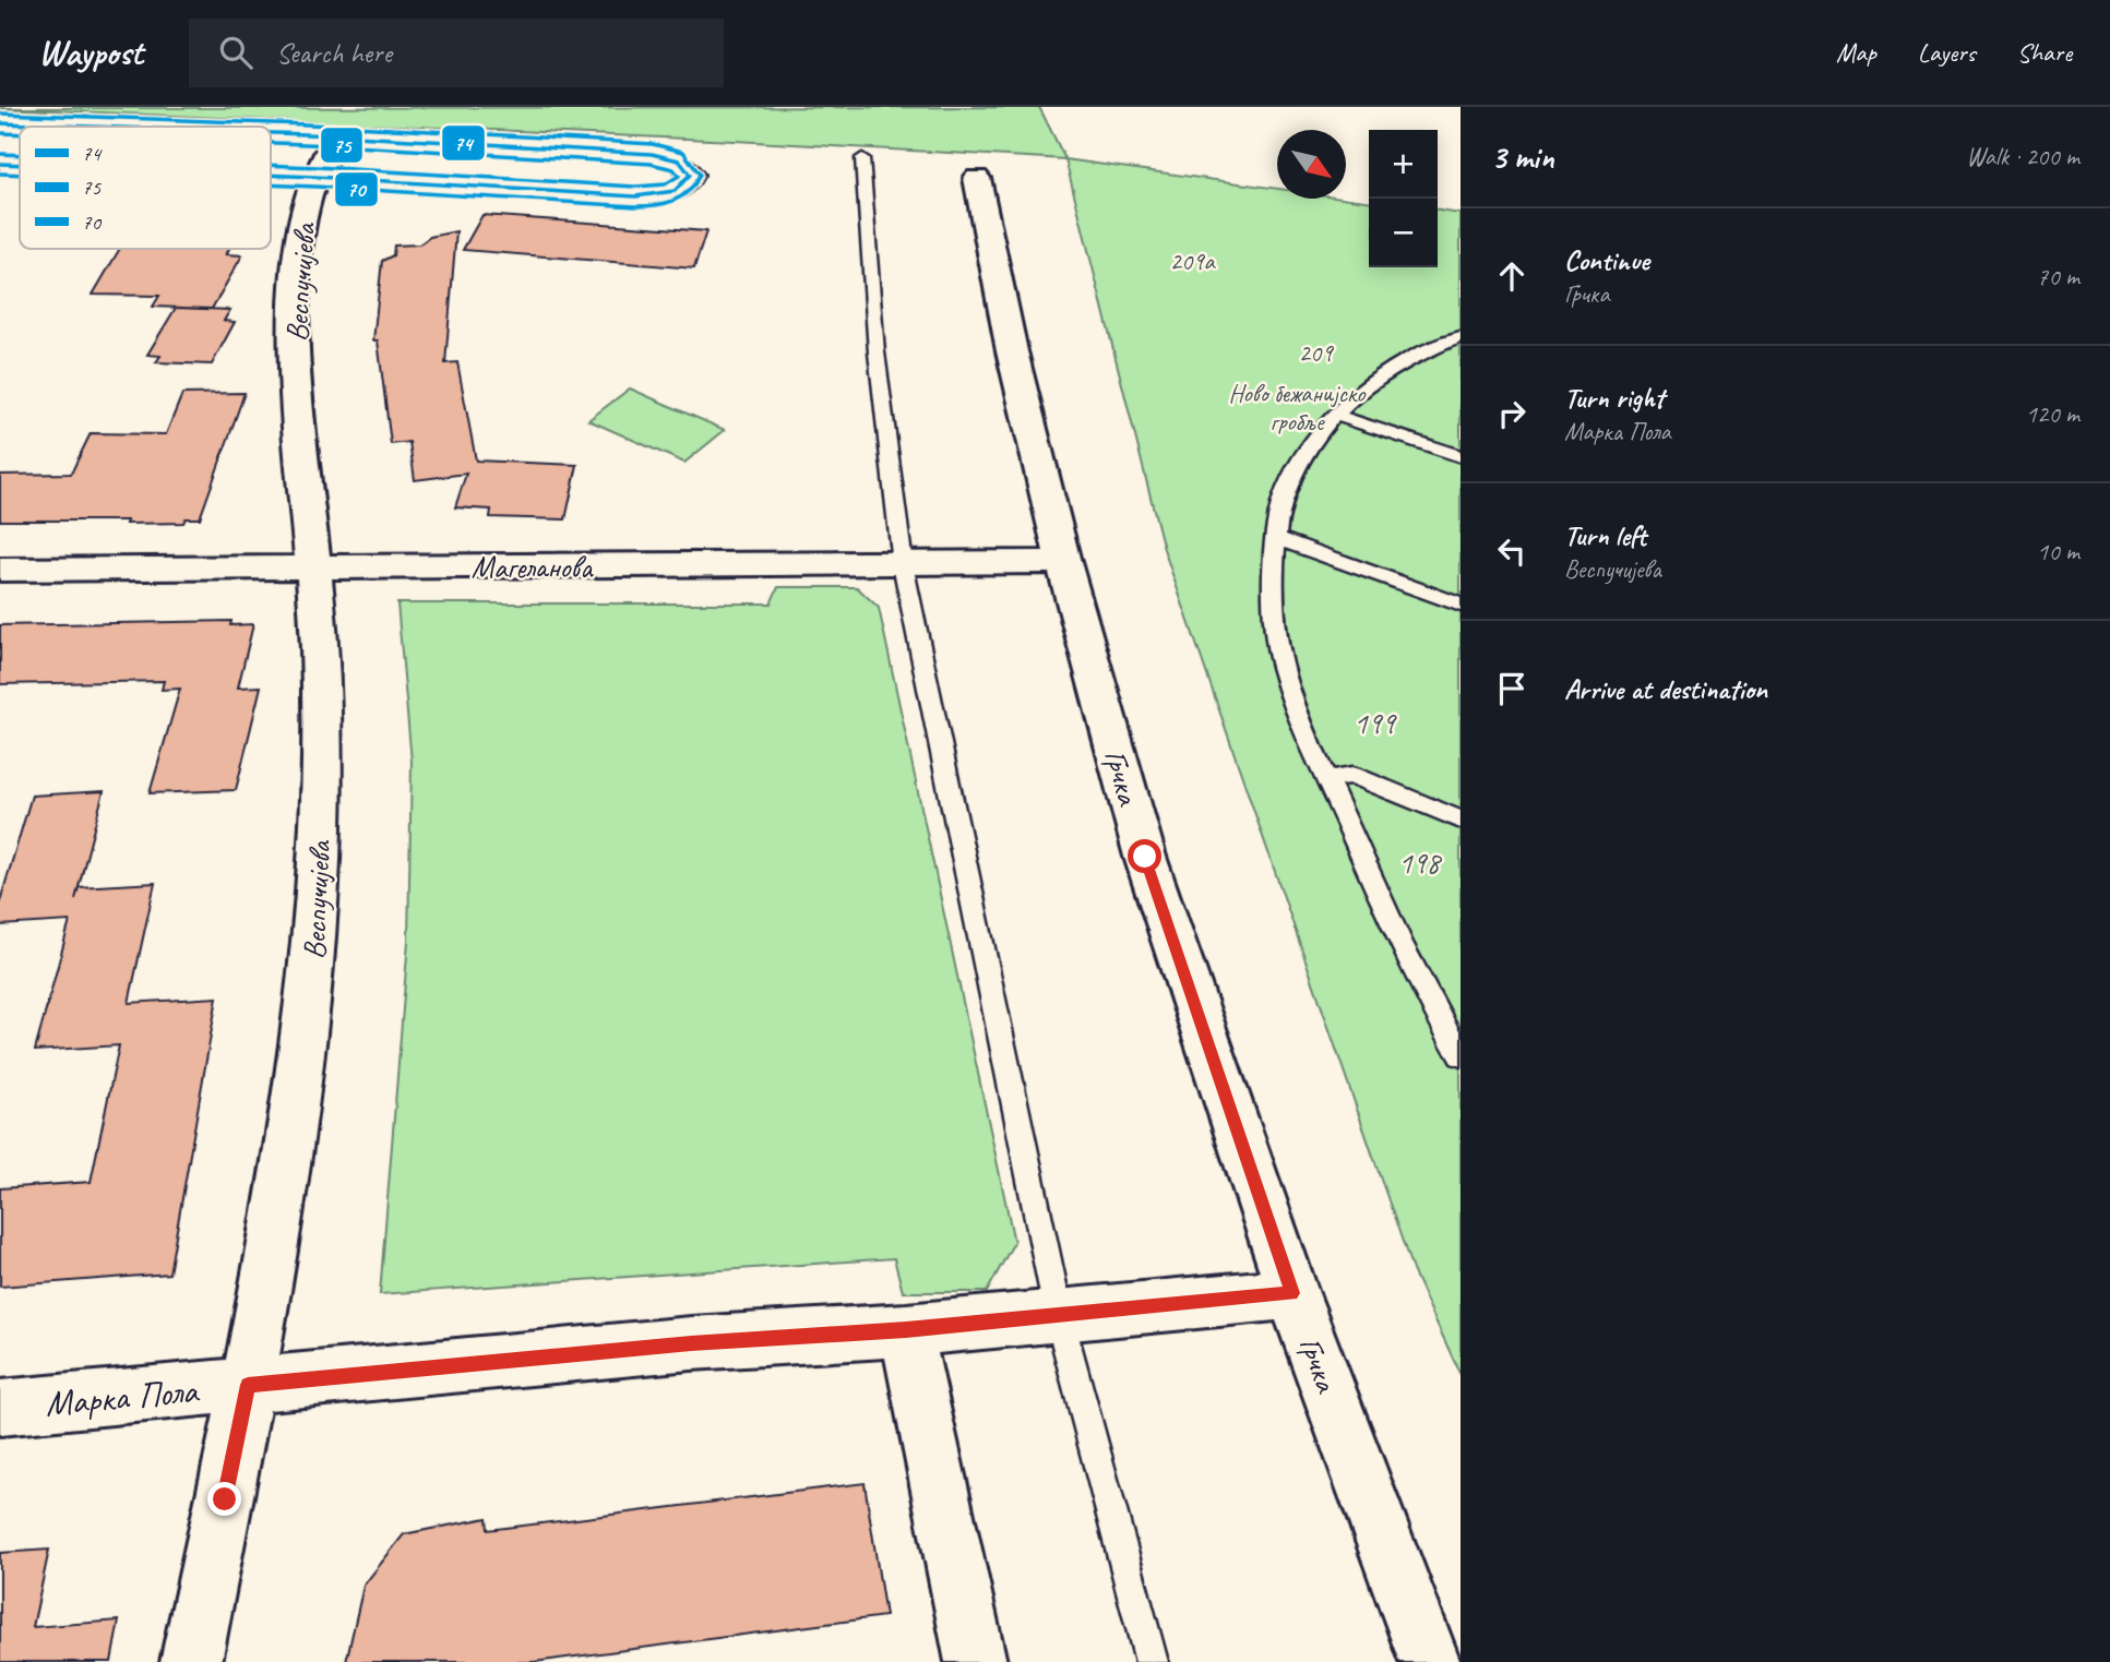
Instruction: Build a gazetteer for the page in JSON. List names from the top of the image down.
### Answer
{
  "streets": {
    "street": [
      "Веспучијева",
      "Магеланова",
      "Грчка",
      "Марка Пола"
    ]
  },
  "crossings": [
    ["Веспучијева", "Магеланова"],
    ["Веспучијева", "Марка Пола"],
    ["Магеланова", "Грчка"],
    ["Грчка", "Марка Пола"]
  ],
  "parks": [
    "209a",
    "209",
    "Ново бежанијско гробље",
    "199",
    "198"
  ],
  "lines": ["transit line 70", "transit line 74", "transit line 75"],
  "legend": ["74", "75", "70"],
  "north": "bottom right",
  "page": {
    "header": "Waypost",
    "search": "Search here",
    "nav": ["Map", "Layers", "Share"],
    "heading": ["3 min", "Walk · 200 m"],
    "map_buttons": ["+", "−"],
    "list": [
      ["Continue", "Грчка", "70 m"],
      ["Turn right", "Марка Пола", "120 m"],
      ["Turn left", "Веспучијева", "10 m"],
      "Arrive at destination"
    ]
  }
}
